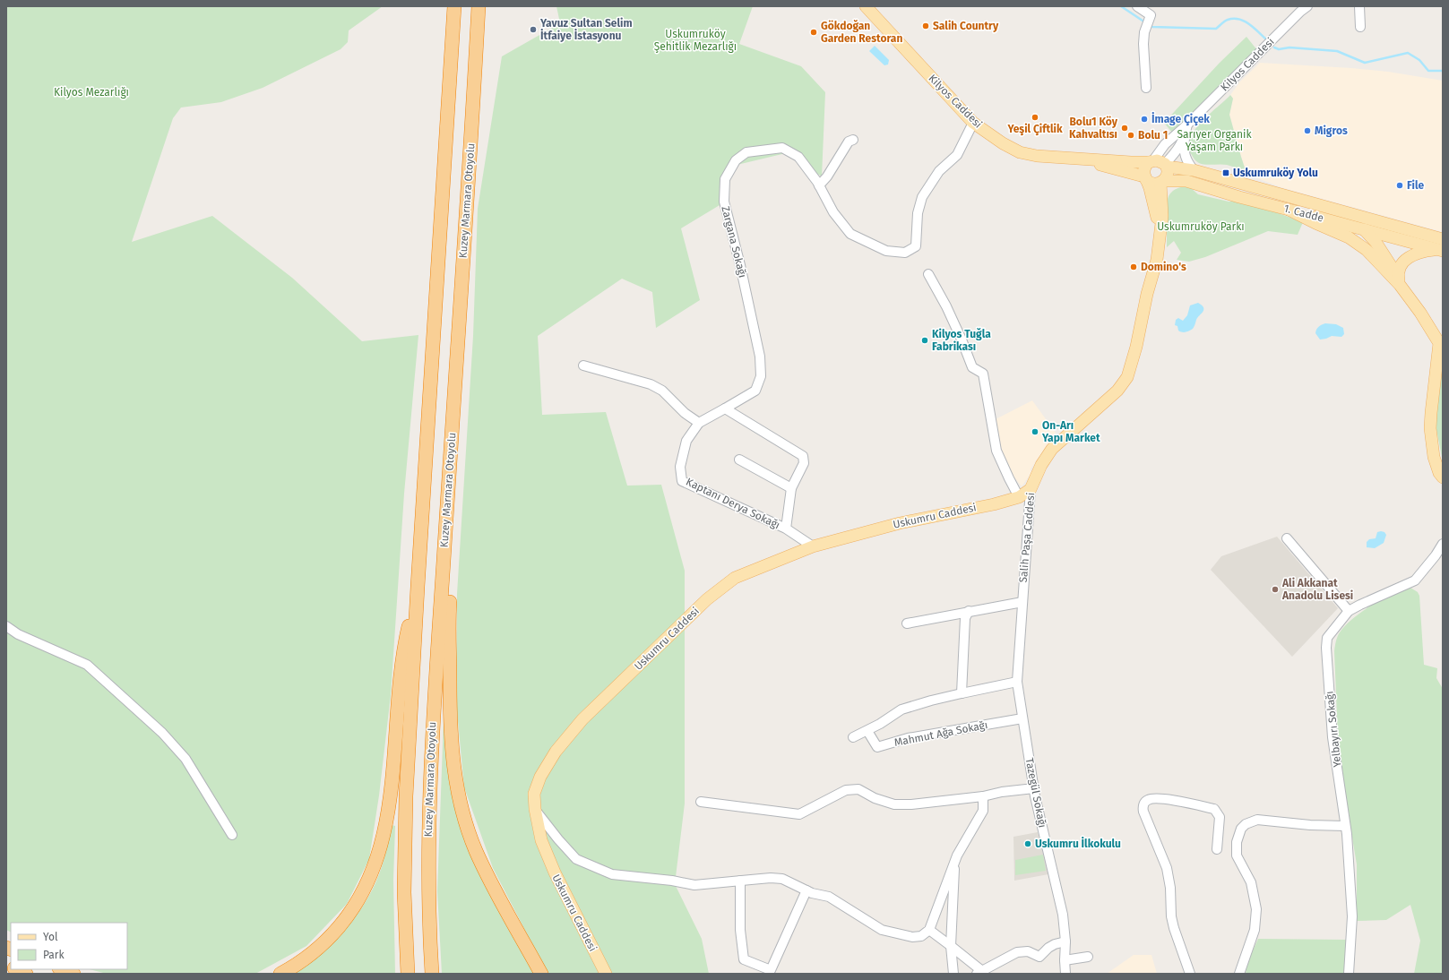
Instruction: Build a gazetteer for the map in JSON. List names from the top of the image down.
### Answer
{
  "streets": {
    "highway": ["Kuzey Marmara Otoyolu"],
    "main road": [
      "Kilyos Caddesi",
      "1. Cadde",
      "Uskumru Caddesi",
      "Salih Paşa Caddesi"
    ],
    "street": [
      "Zargana Sokağı",
      "Kaptanı Derya Sokağı",
      "Yelbayırı Sokağı",
      "Mahmut Ağa Sokağı",
      "Tazegül Sokağı"
    ]
  },
  "crossings": [
    ["Kilyos Caddesi", "1. Cadde"],
    ["Kilyos Caddesi", "Zargana Sokağı"],
    ["Kilyos Caddesi", "Salih Paşa Caddesi"],
    ["1. Cadde", "Salih Paşa Caddesi"],
    ["Zargana Sokağı", "Kaptanı Derya Sokağı"],
    ["Kaptanı Derya Sokağı", "Uskumru Caddesi"],
    ["Uskumru Caddesi", "Salih Paşa Caddesi"],
    ["Salih Paşa Caddesi", "Mahmut Ağa Sokağı"],
    ["Salih Paşa Caddesi", "Tazegül Sokağı"],
    ["Mahmut Ağa Sokağı", "Tazegül Sokağı"]
  ],
  "parks": [
    "Uskumruköy Şehitlik Mezarlığı",
    "Kilyos Mezarlığı",
    "Sarıyer Organik Yaşam Parkı",
    "Uskumruköy Parkı"
  ],
  "places": {
    "other": [
      "Salih Country",
      "Yavuz Sultan Selim İtfaiye İstasyonu",
      "Gökdoğan Garden Restoran",
      "Yeşil Çiftlik",
      "İmage Çiçek",
      "Bolu1 Köy Kahvaltısı",
      "Migros",
      "Bolu 1",
      "File",
      "Domino's",
      "Kilyos Tuğla Fabrikası",
      "On-Arı Yapı Market",
      "Ali Akkanat Anadolu Lisesi",
      "Uskumru İlkokulu"
    ],
    "transit": ["Uskumruköy Yolu"]
  },
  "legend": ["Yol", "Park"]
}
